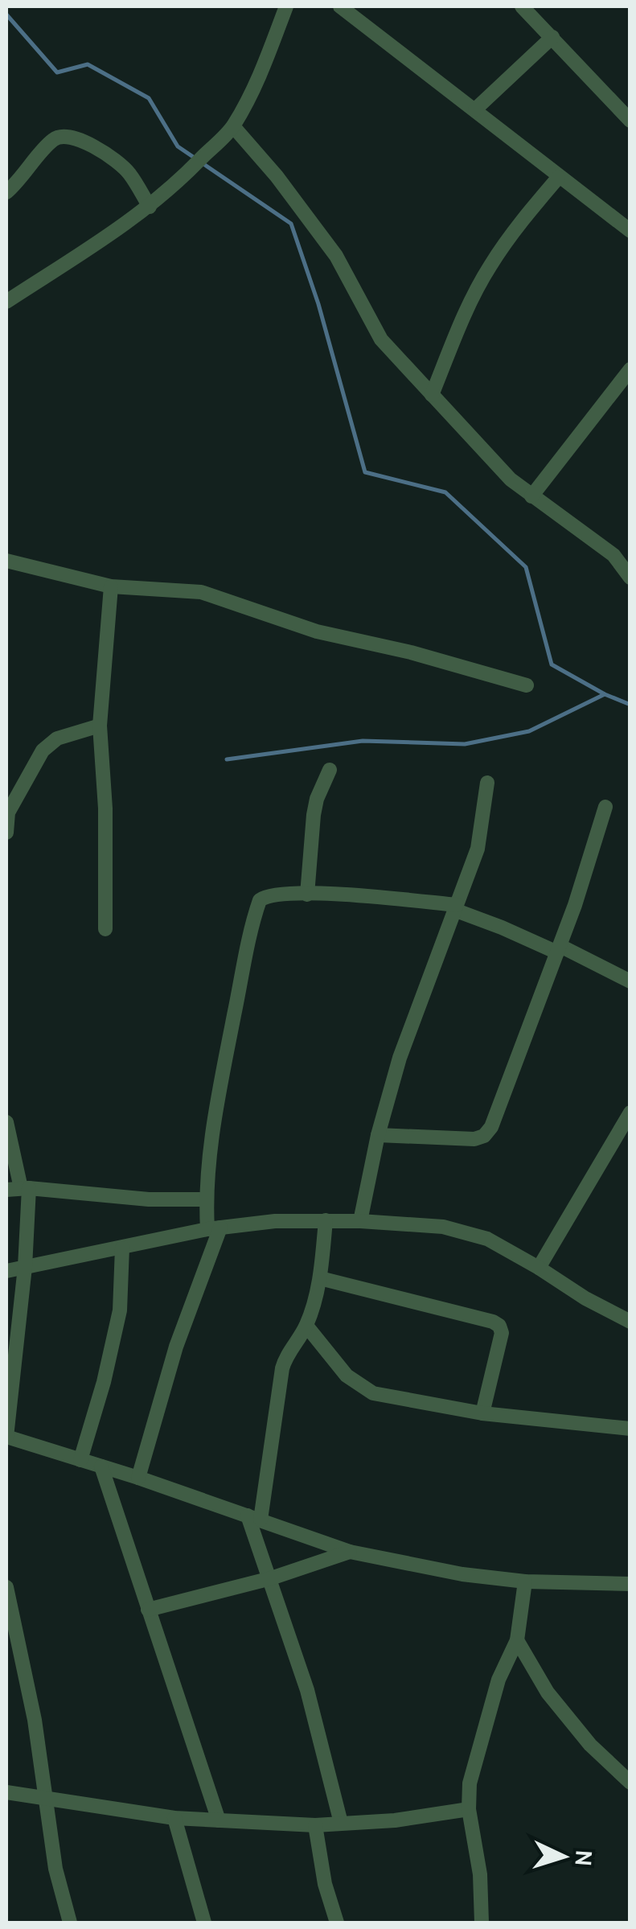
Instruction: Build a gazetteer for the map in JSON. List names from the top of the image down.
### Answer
{
  "north": "right"
}
